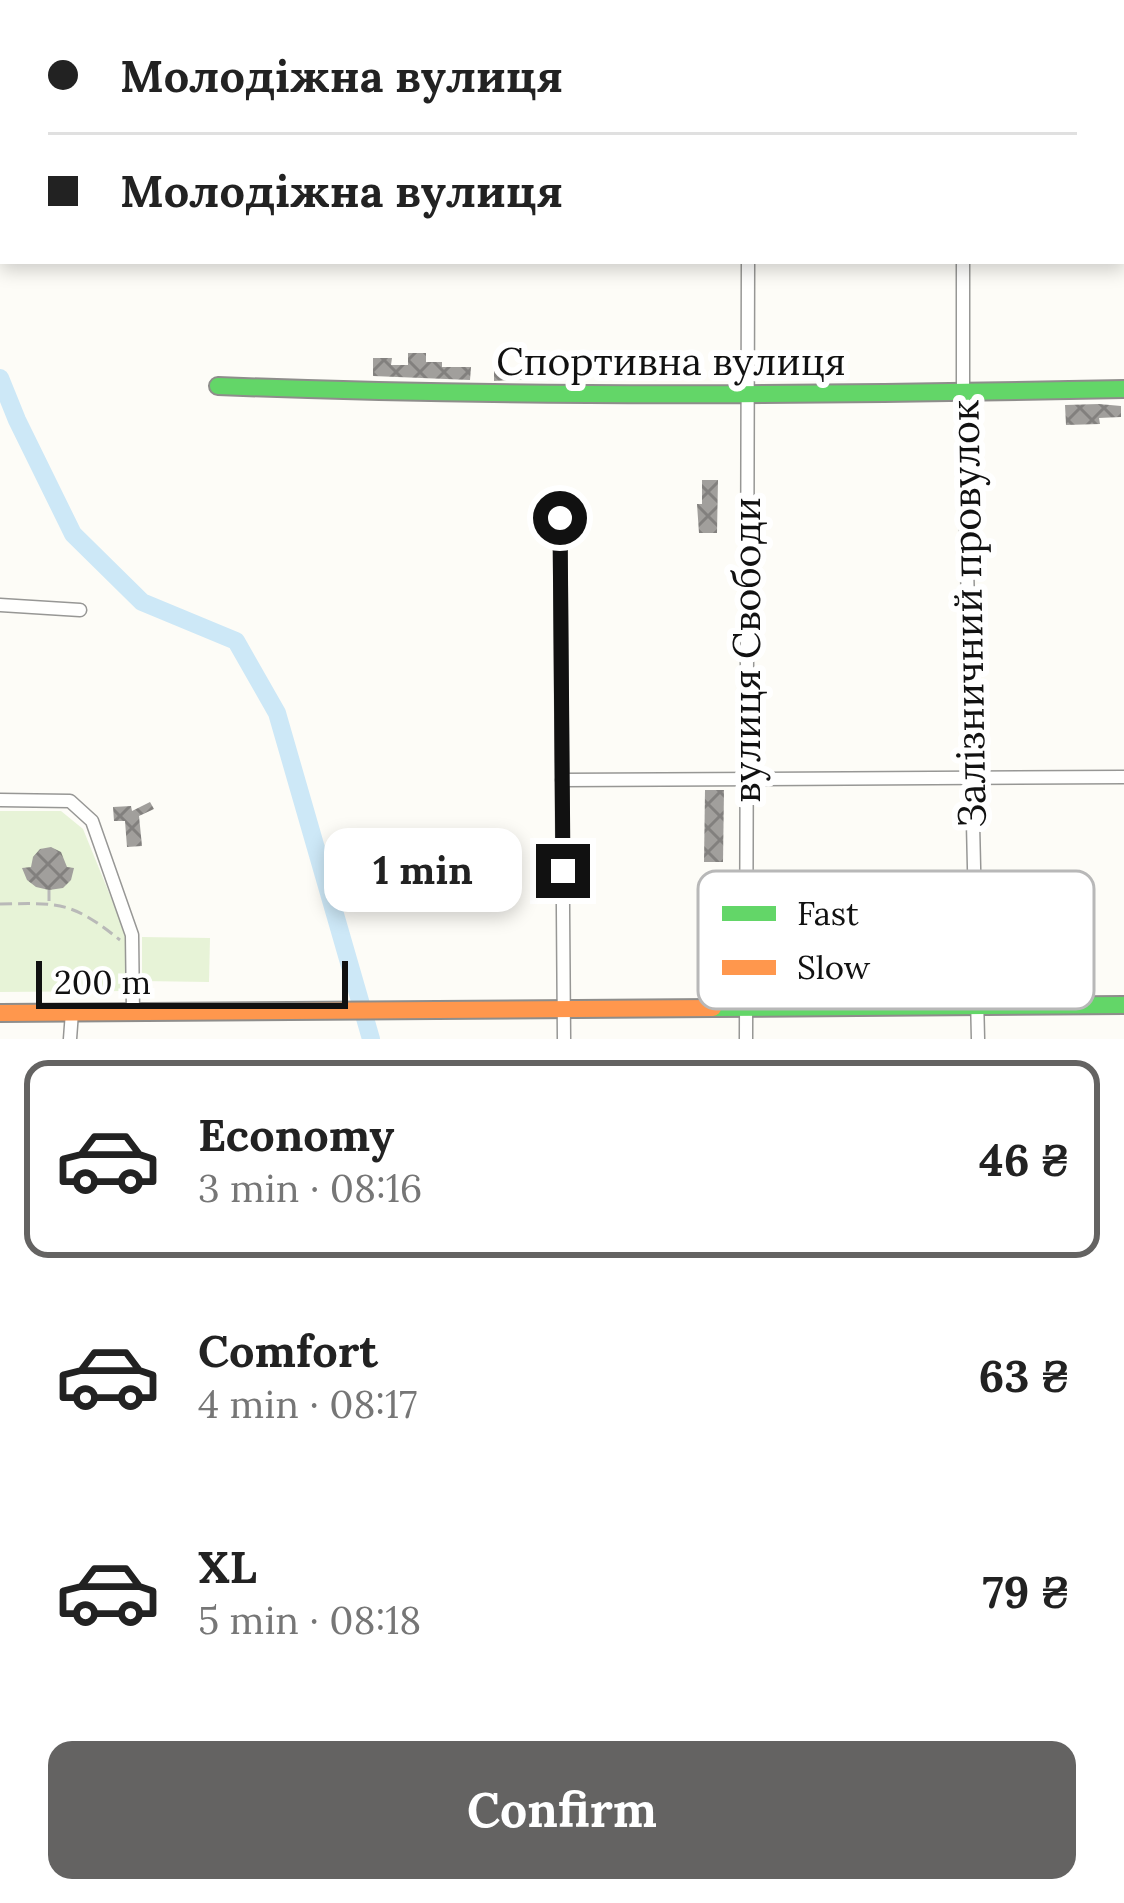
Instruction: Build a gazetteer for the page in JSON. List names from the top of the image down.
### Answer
{
  "streets": {
    "street": ["Спортивна вулиця", "Залізничний провулок", "вулиця Свободи"]
  },
  "crossings": [
    ["Спортивна вулиця", "Залізничний провулок"],
    ["Спортивна вулиця", "вулиця Свободи"]
  ],
  "legend": ["Fast", "Slow"],
  "scale_bar": "200 m",
  "page": {
    "banner": ["Молодіжна вулиця", "Молодіжна вулиця"],
    "bubble": "1 min",
    "scale": "200 m",
    "list": [
      {
        "name": "Economy",
        "note": "3 min · 08:16",
        "value": "46 ₴"
      },
      {
        "name": "Comfort",
        "note": "4 min · 08:17",
        "value": "63 ₴"
      },
      {
        "name": "XL",
        "note": "5 min · 08:18",
        "value": "79 ₴"
      }
    ],
    "buttons": "Confirm"
  }
}
